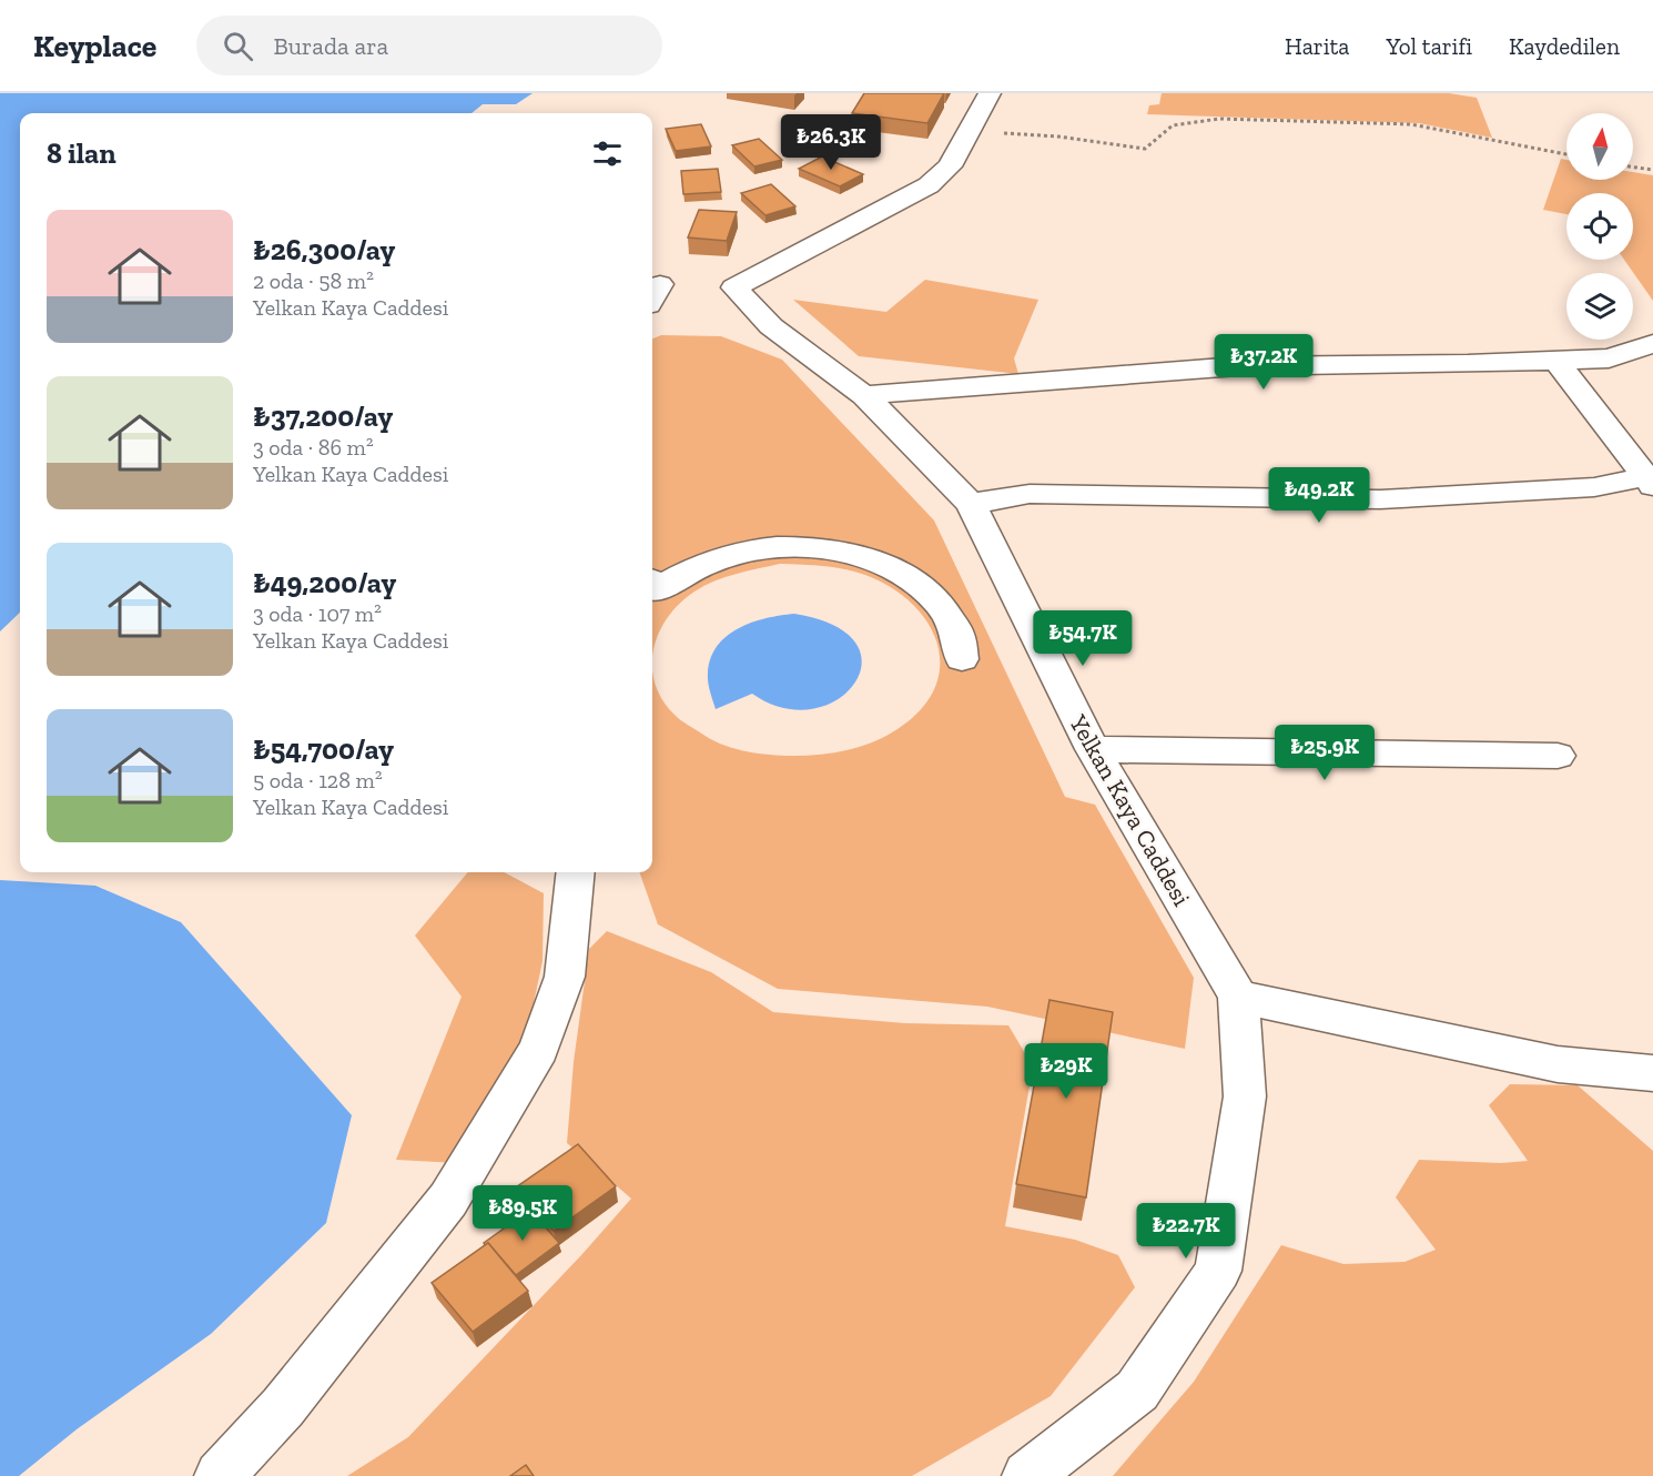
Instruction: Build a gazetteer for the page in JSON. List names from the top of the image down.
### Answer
{
  "streets": {
    "street": ["Yelkan Kaya Caddesi"]
  },
  "north": "top",
  "page": {
    "header": "Keyplace",
    "search": "Burada ara",
    "nav": ["Harita", "Yol tarifi", "Kaydedilen"],
    "heading": "8 ilan",
    "price": [
      "₺26.3K",
      "₺37.2K",
      "₺49.2K",
      "₺54.7K",
      "₺25.9K",
      "₺29K",
      "₺89.5K",
      "₺22.7K"
    ],
    "list": [
      {
        "name": "₺26,300/ay",
        "note": "2 oda · 58 m² · Yelkan Kaya Caddesi"
      },
      {
        "name": "₺37,200/ay",
        "note": "3 oda · 86 m² · Yelkan Kaya Caddesi"
      },
      {
        "name": "₺49,200/ay",
        "note": "3 oda · 107 m² · Yelkan Kaya Caddesi"
      },
      {
        "name": "₺54,700/ay",
        "note": "5 oda · 128 m² · Yelkan Kaya Caddesi"
      }
    ]
  }
}
